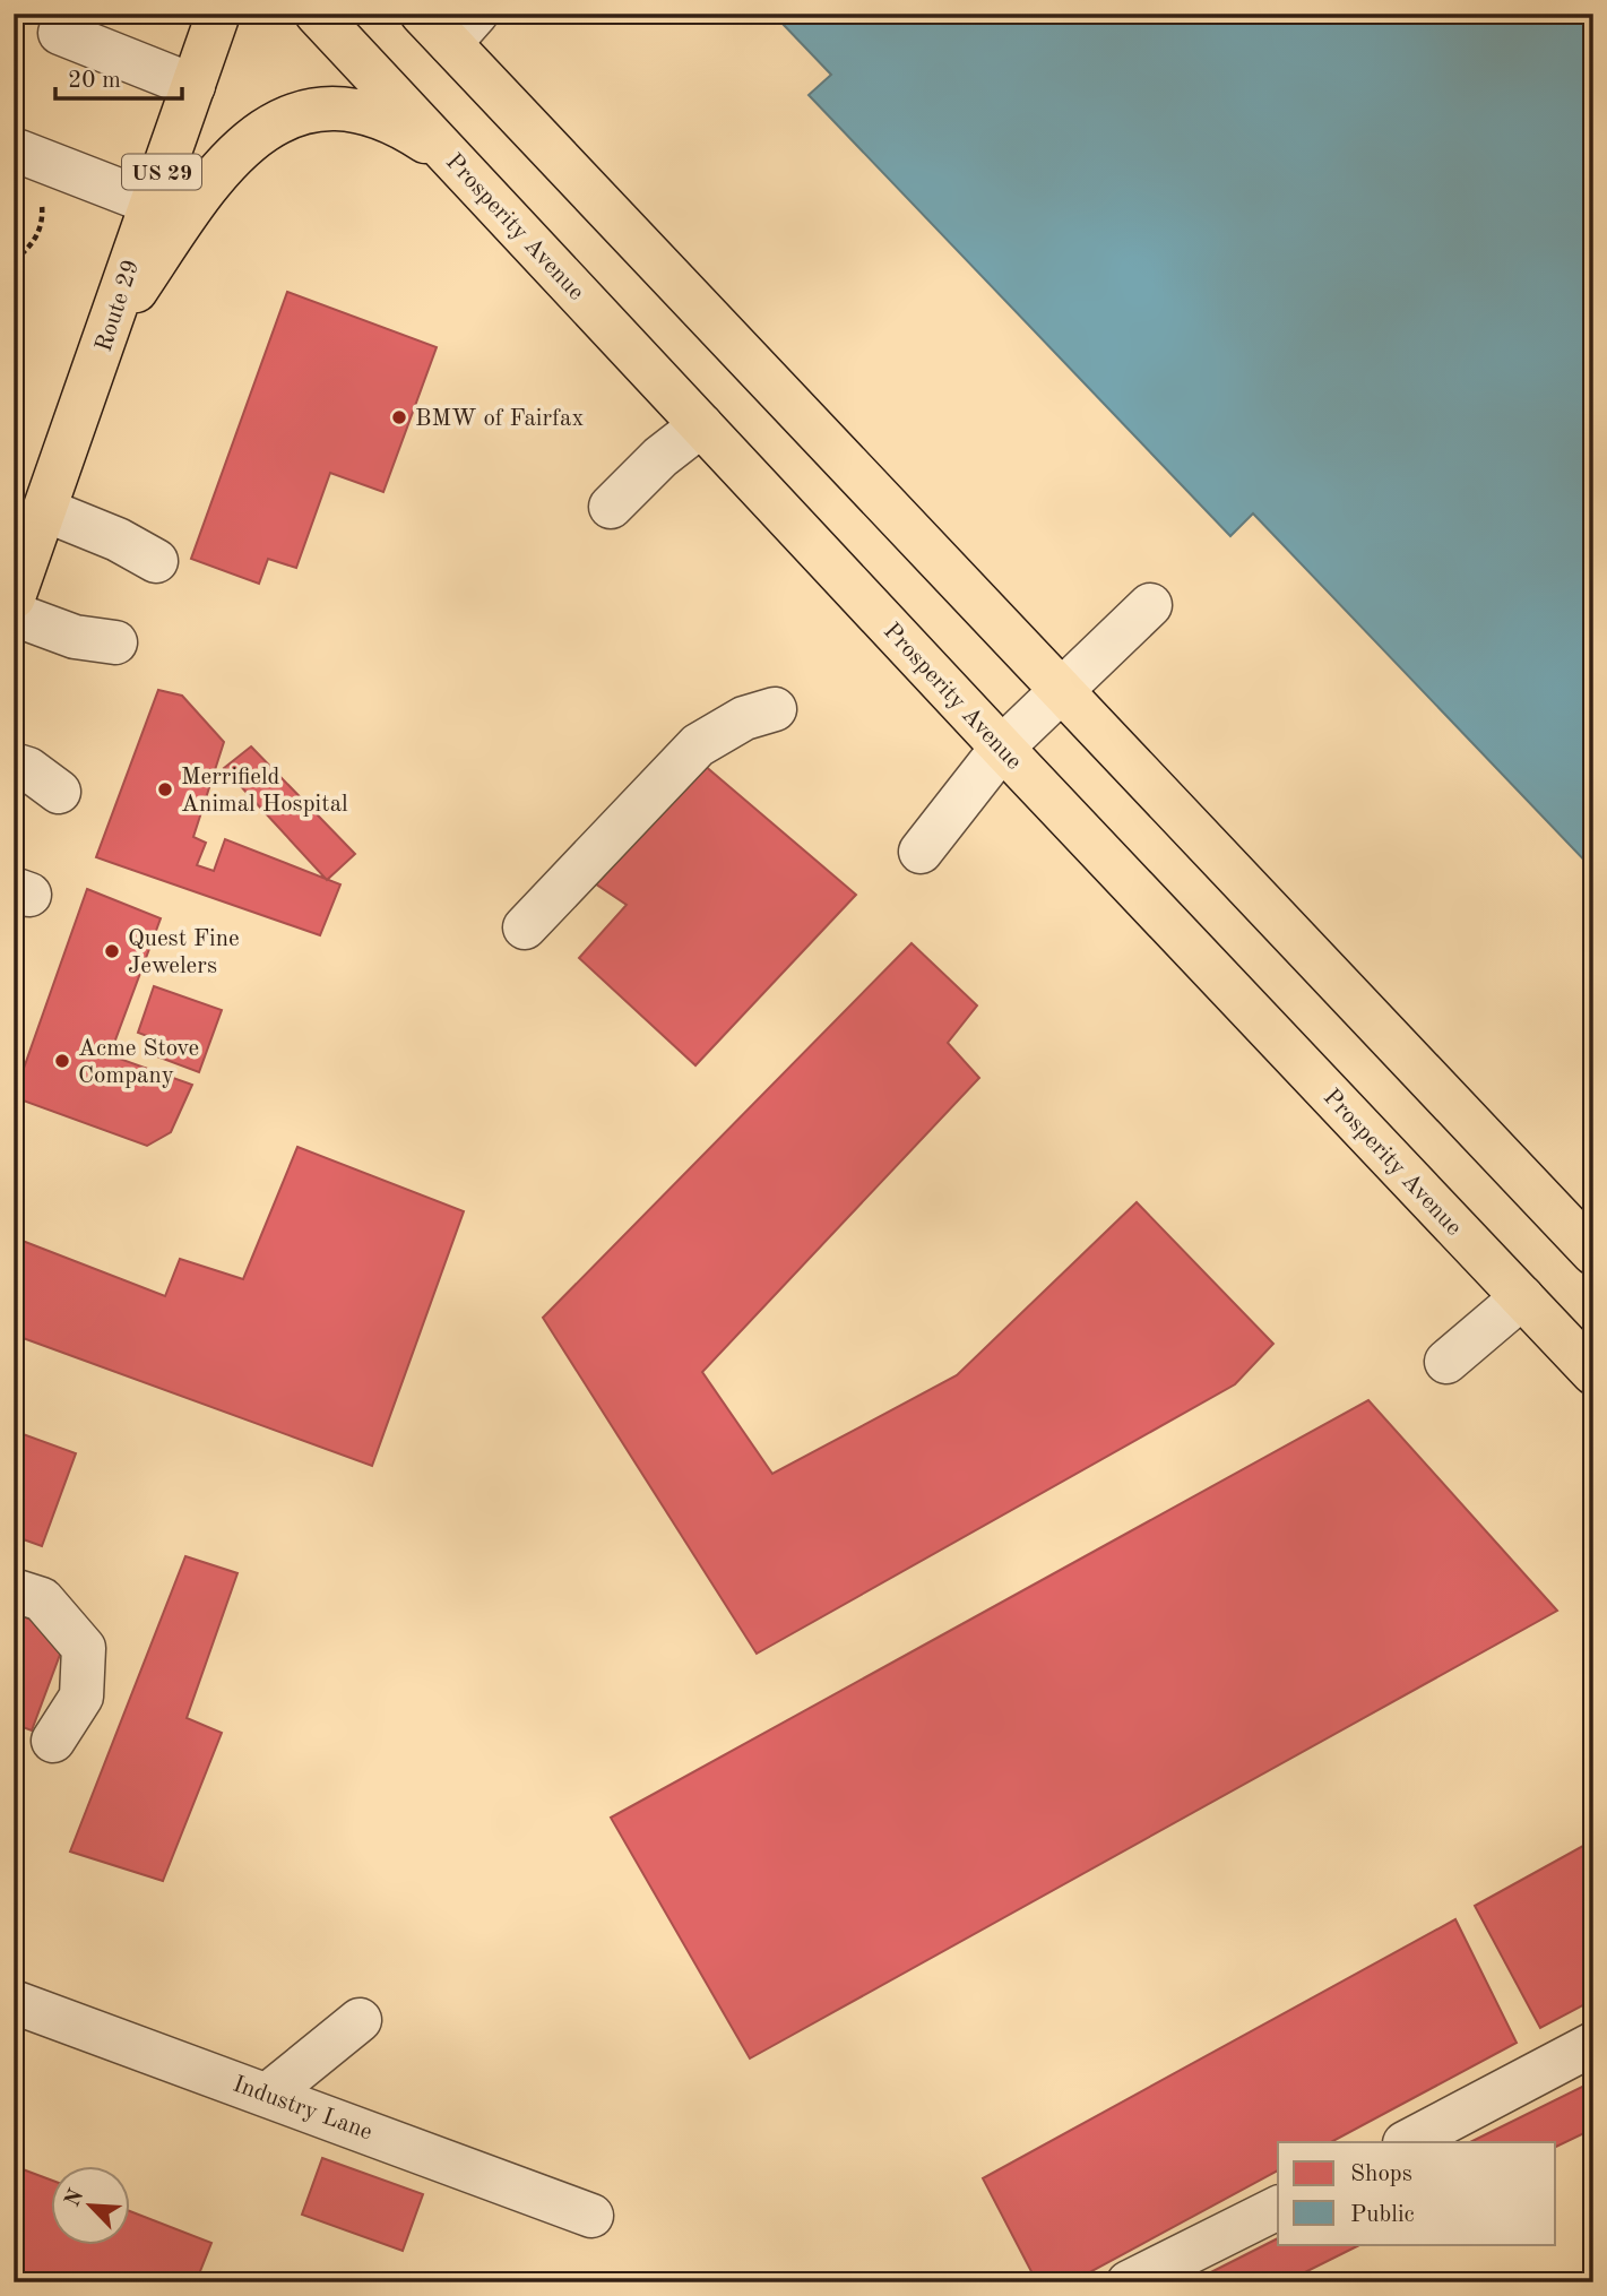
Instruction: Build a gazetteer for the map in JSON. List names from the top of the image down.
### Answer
{
  "streets": {
    "main road": ["US 29", "Prosperity Avenue", "Route 29"],
    "street": ["Industry Lane"]
  },
  "places": [
    "BMW of Fairfax",
    "Merrifield Animal Hospital",
    "Quest Fine Jewelers",
    "Acme Stove Company"
  ],
  "legend": ["Shops", "Public"],
  "scale_bar": "20 m",
  "north": "top left"
}
